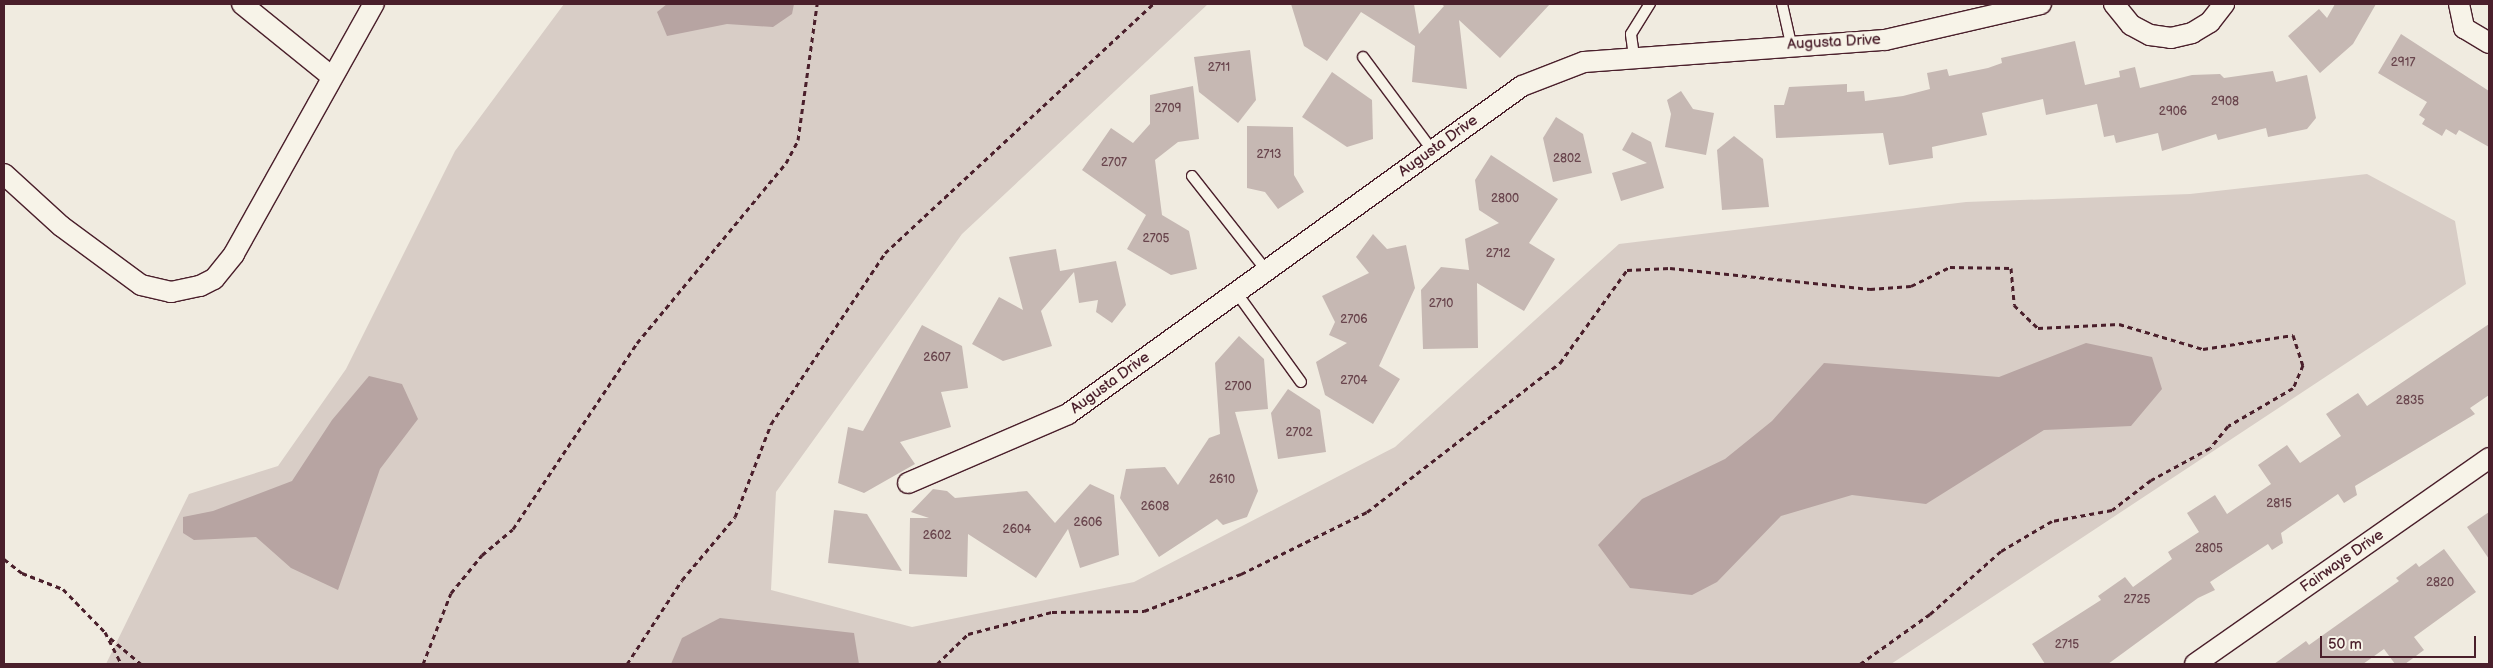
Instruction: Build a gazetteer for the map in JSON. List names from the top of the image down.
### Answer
{
  "streets": {
    "street": ["Augusta Drive", "Fairways Drive"]
  },
  "house_numbers": [
    "2917",
    "2711",
    "2908",
    "2709",
    "2906",
    "2713",
    "2802",
    "2707",
    "2800",
    "2705",
    "2712",
    "2710",
    "2706",
    "2607",
    "2704",
    "2700",
    "2835",
    "2702",
    "2610",
    "2815",
    "2608",
    "2606",
    "2604",
    "2602",
    "2805",
    "2820",
    "2725",
    "2715"
  ],
  "scale_bar": "50 m"
}
